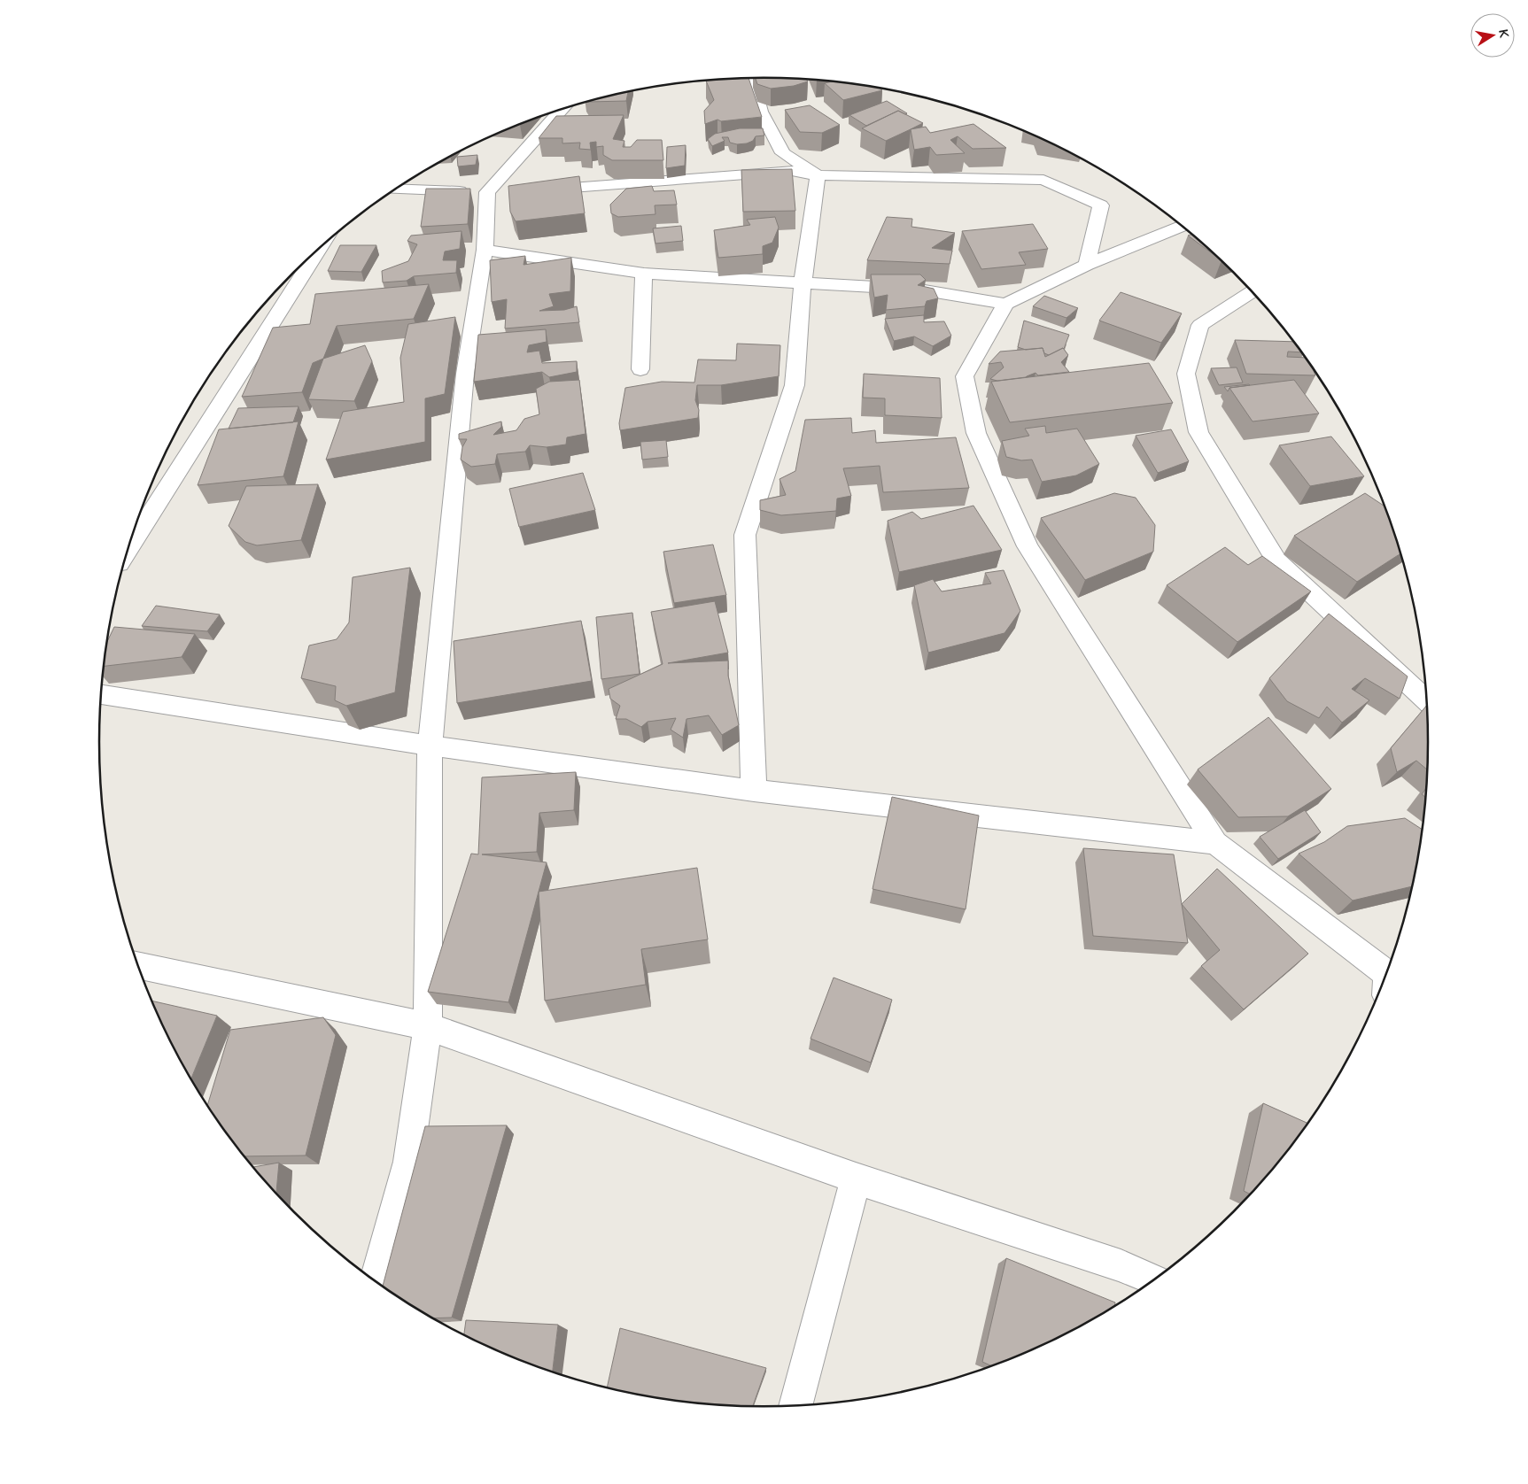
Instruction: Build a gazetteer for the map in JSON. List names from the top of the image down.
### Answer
{
  "north": "right"
}
